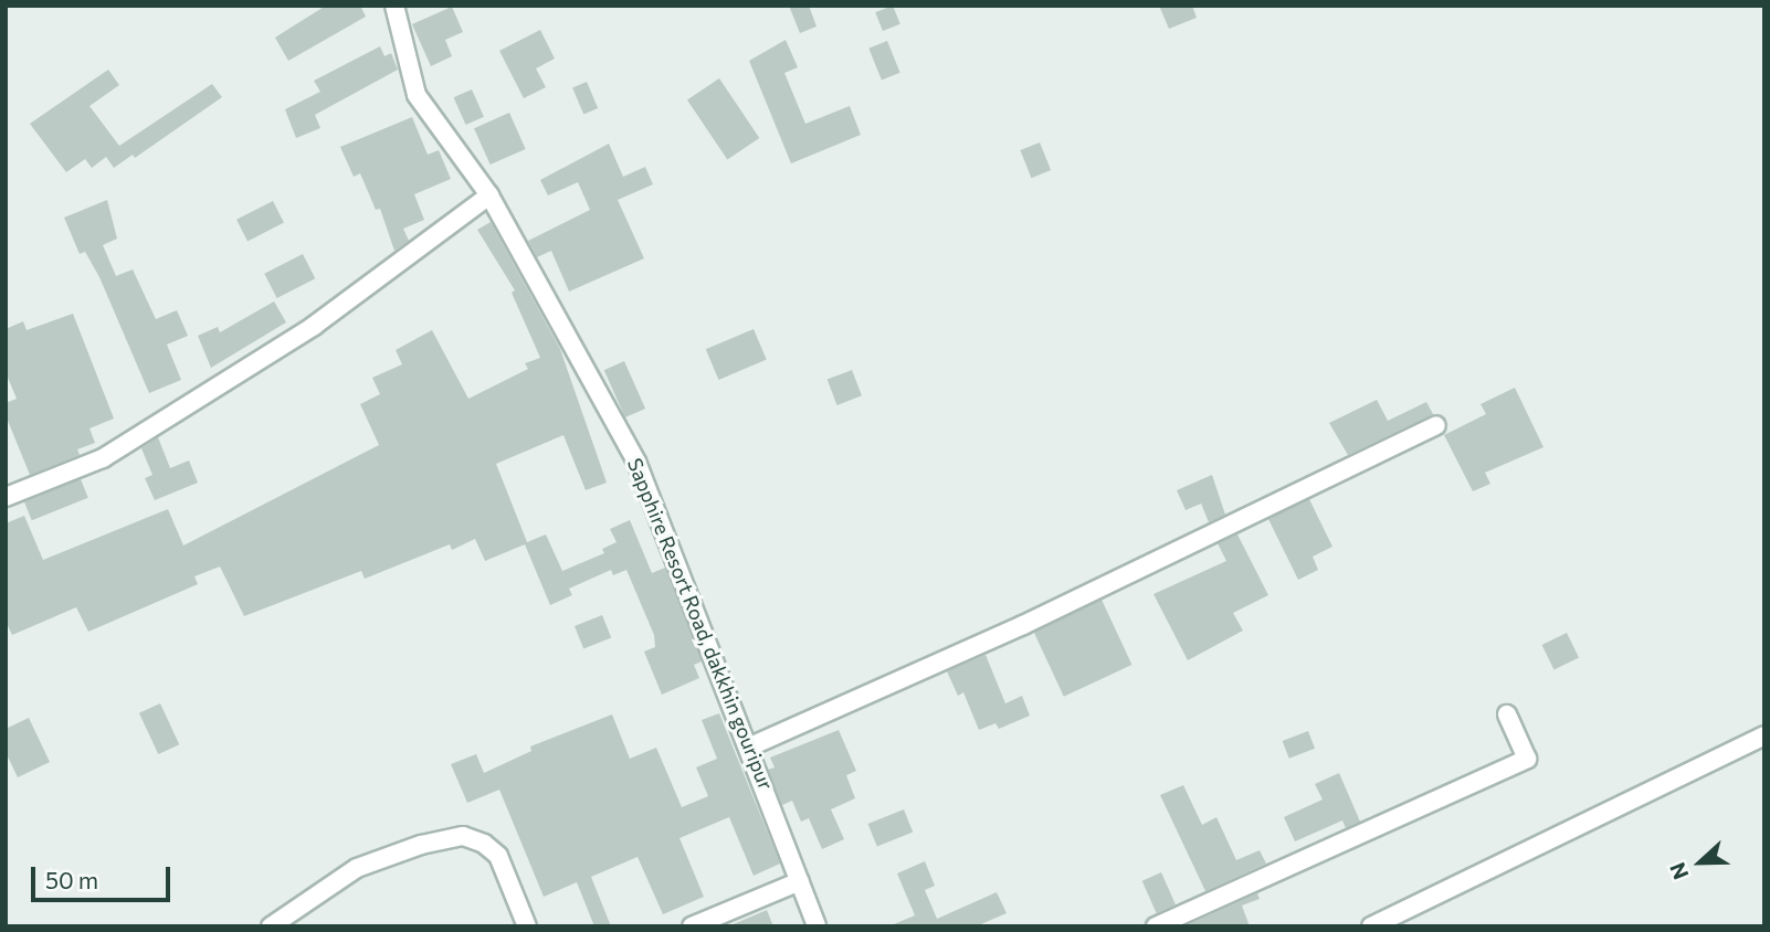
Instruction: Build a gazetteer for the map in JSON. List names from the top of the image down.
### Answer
{
  "streets": {
    "street": ["Sapphire Resort Road, dakkhin gouripur"]
  },
  "scale_bar": "50 m",
  "north": "left"
}
